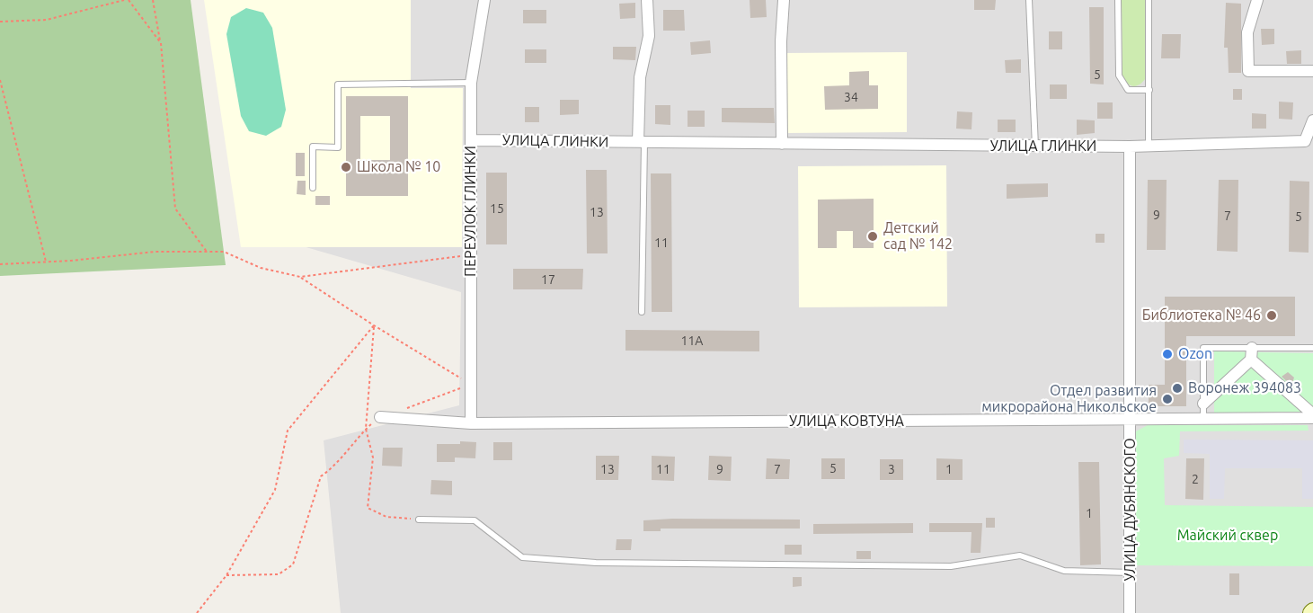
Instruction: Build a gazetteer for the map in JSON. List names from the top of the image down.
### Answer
{
  "streets": {
    "street": [
      "УЛИЦА ГЛИНКИ",
      "ПЕРЕУЛОК ГЛИНКИ",
      "УЛИЦА КОВТУНА",
      "УЛИЦА ДУБЯНСКОГО"
    ]
  },
  "crossings": [
    ["УЛИЦА ГЛИНКИ", "ПЕРЕУЛОК ГЛИНКИ"],
    ["УЛИЦА ГЛИНКИ", "УЛИЦА ДУБЯНСКОГО"],
    ["ПЕРЕУЛОК ГЛИНКИ", "УЛИЦА КОВТУНА"],
    ["УЛИЦА КОВТУНА", "УЛИЦА ДУБЯНСКОГО"]
  ],
  "parks": ["Майский сквер"],
  "places": [
    "Школа № 10",
    "Детский сад № 142",
    "Библиотека № 46",
    "Ozon",
    "Воронеж 394083",
    "Отдел развития микрорайона Никольское"
  ],
  "house_numbers": [
    "5",
    "34",
    "15",
    "13",
    "9",
    "7",
    "5",
    "11",
    "17",
    "11А",
    "5",
    "13",
    "11",
    "9",
    "7",
    "3",
    "1",
    "2",
    "1"
  ]
}
